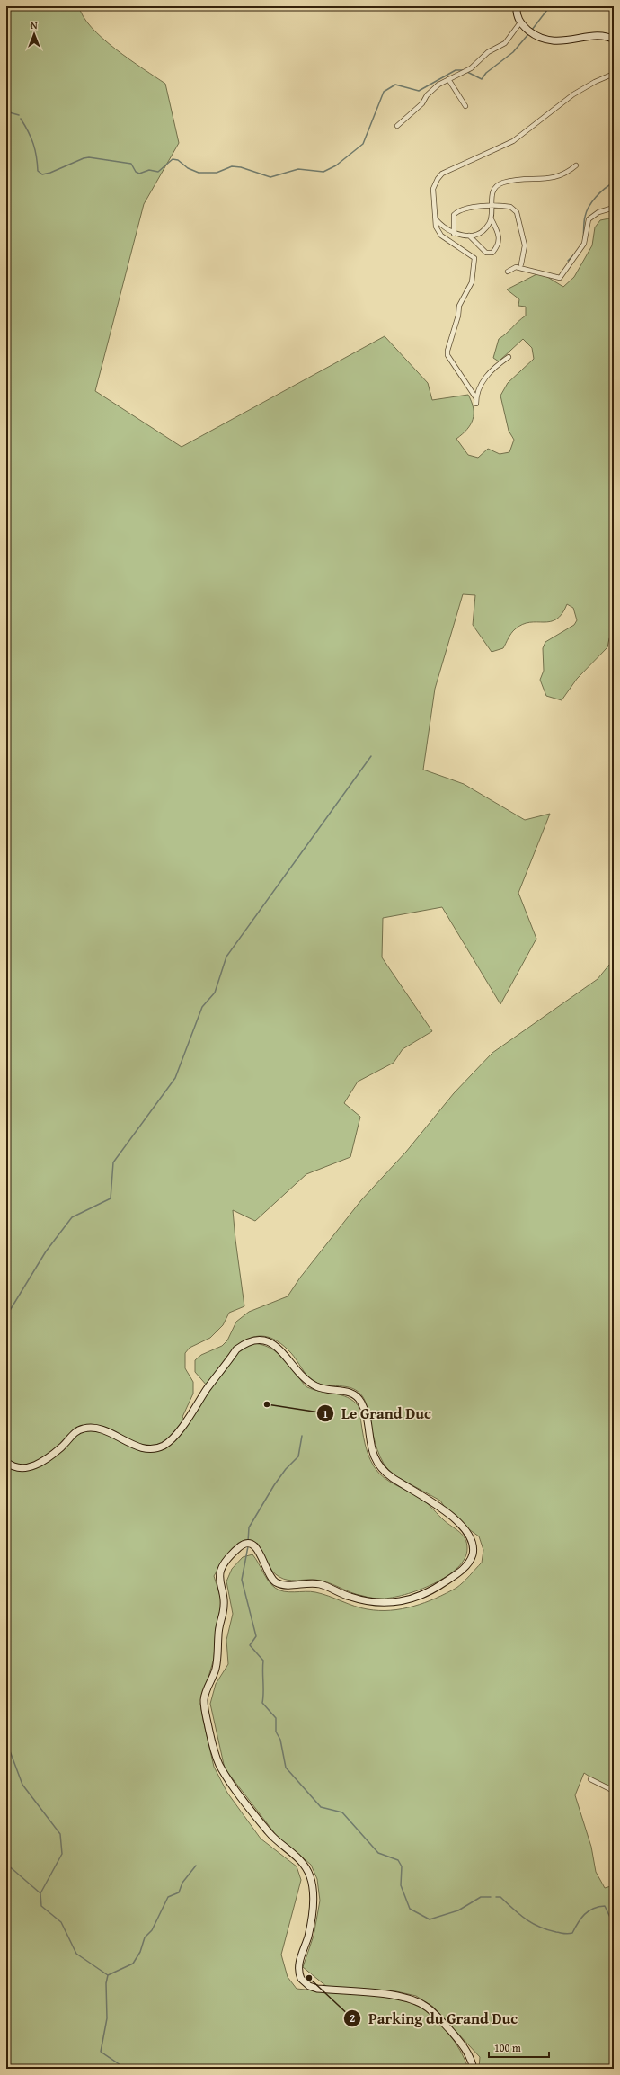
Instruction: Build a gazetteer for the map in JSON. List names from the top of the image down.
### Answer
{
  "places": ["Le Grand Duc", "Parking du Grand Duc"],
  "scale_bar": "100 m",
  "north": "top"
}
